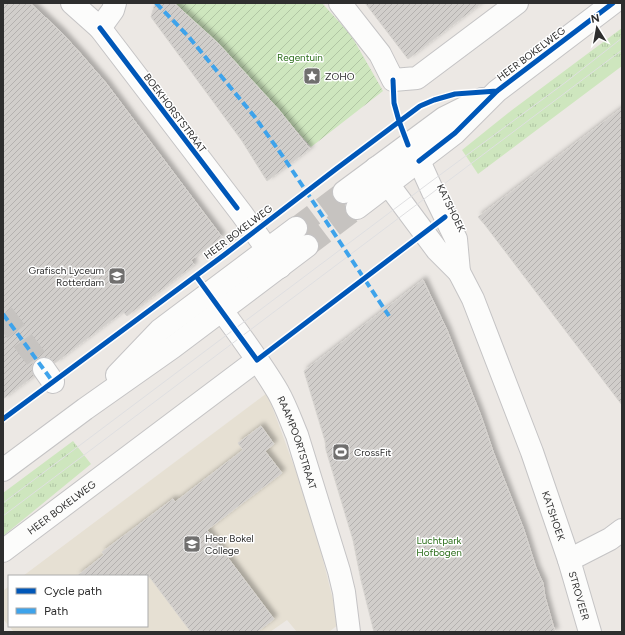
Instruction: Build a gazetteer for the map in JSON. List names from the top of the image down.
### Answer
{
  "streets": {
    "street": [
      "HEER BOKELWEG",
      "BOEKHORSTSTRAAT",
      "KATSHOEK",
      "RAAMPOORTSTRAAT",
      "STROVEER"
    ]
  },
  "crossings": [
    ["HEER BOKELWEG", "KATSHOEK"],
    ["HEER BOKELWEG", "RAAMPOORTSTRAAT"],
    ["KATSHOEK", "STROVEER"]
  ],
  "parks": ["Regentuin", "Luchtpark Hofbogen"],
  "places": {
    "place": ["ZOHO"],
    "school or university": ["Grafisch Lyceum Rotterdam", "Heer Bokel College"],
    "sports": ["CrossFit"]
  },
  "legend": ["Cycle path", "Path"],
  "north": "top"
}
